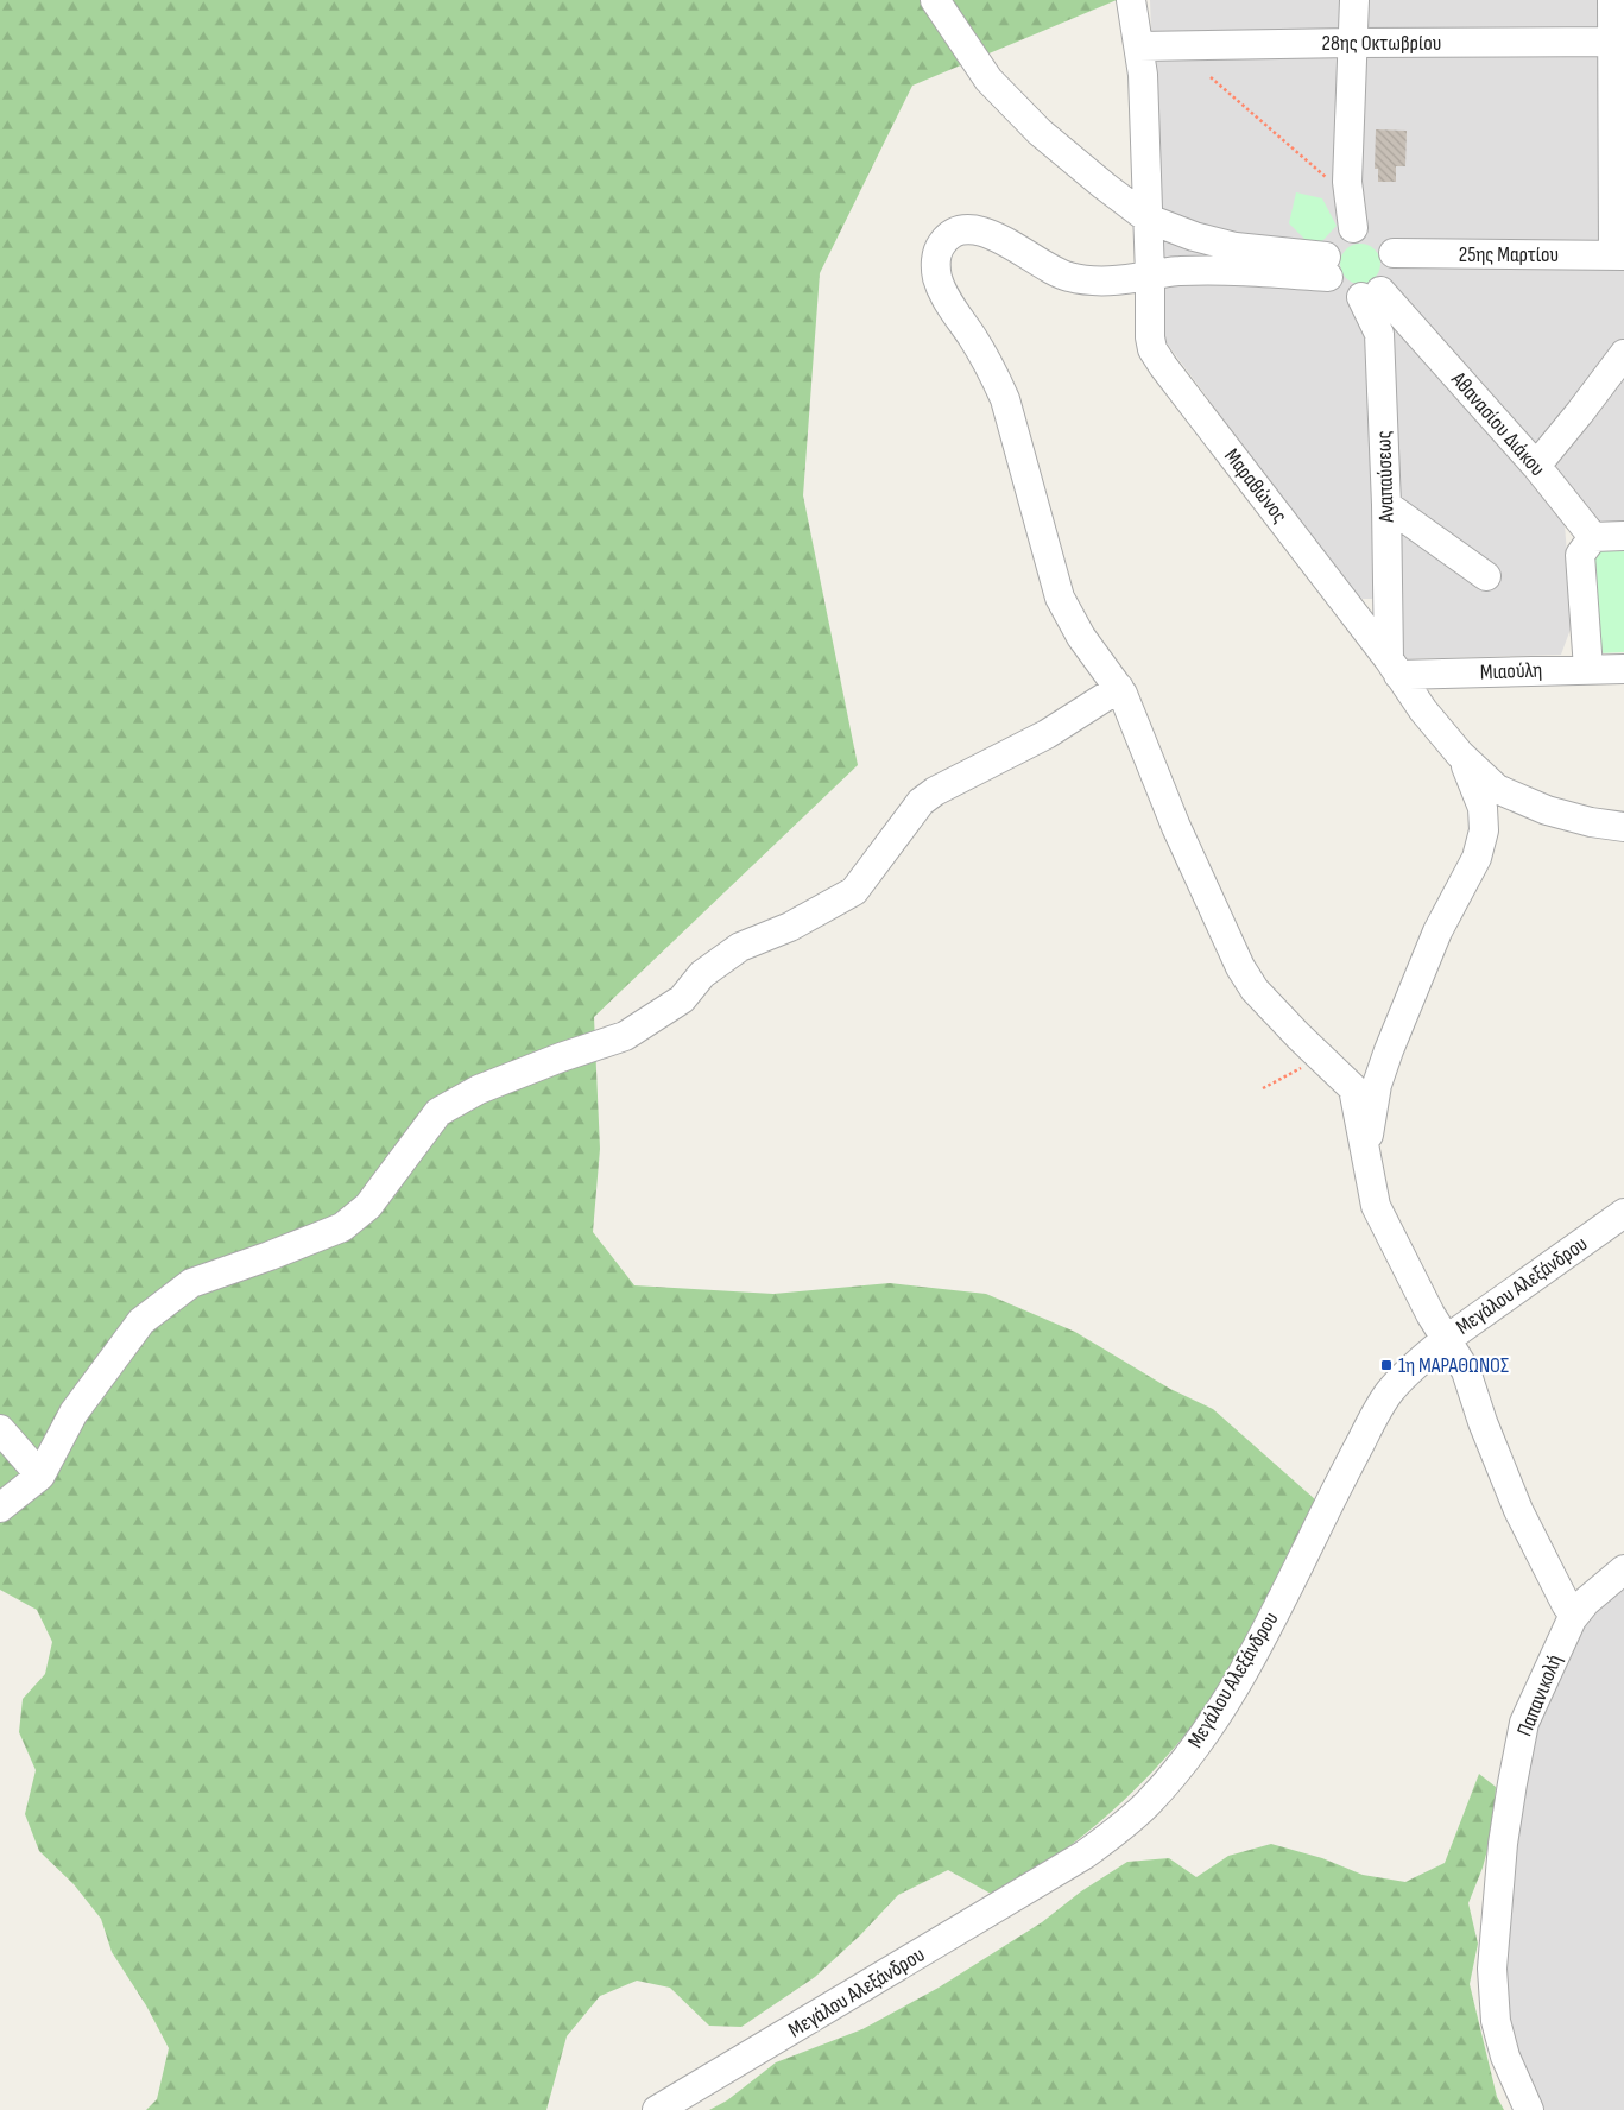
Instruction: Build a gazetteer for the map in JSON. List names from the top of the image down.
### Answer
{
  "streets": {
    "street": [
      "28ης Οκτωβρίου",
      "25ης Μαρτίου",
      "Αθανασίου Διάκου",
      "Αναπαύσεως",
      "Μαραθώνος",
      "Μιαούλη",
      "Μεγάλου Αλεξάνδρου",
      "Παπανικολή"
    ]
  },
  "crossings": [
    ["28ης Οκτωβρίου", "Μαραθώνος"],
    ["25ης Μαρτίου", "Αθανασίου Διάκου"],
    ["25ης Μαρτίου", "Αναπαύσεως"],
    ["Αθανασίου Διάκου", "Αναπαύσεως"],
    ["Αναπαύσεως", "Μαραθώνος"],
    ["Αναπαύσεως", "Μιαούλη"],
    ["Μαραθώνος", "Μιαούλη"]
  ],
  "places": {
    "transit": ["1η ΜΑΡΑΘΩΝΟΣ"]
  }
}
